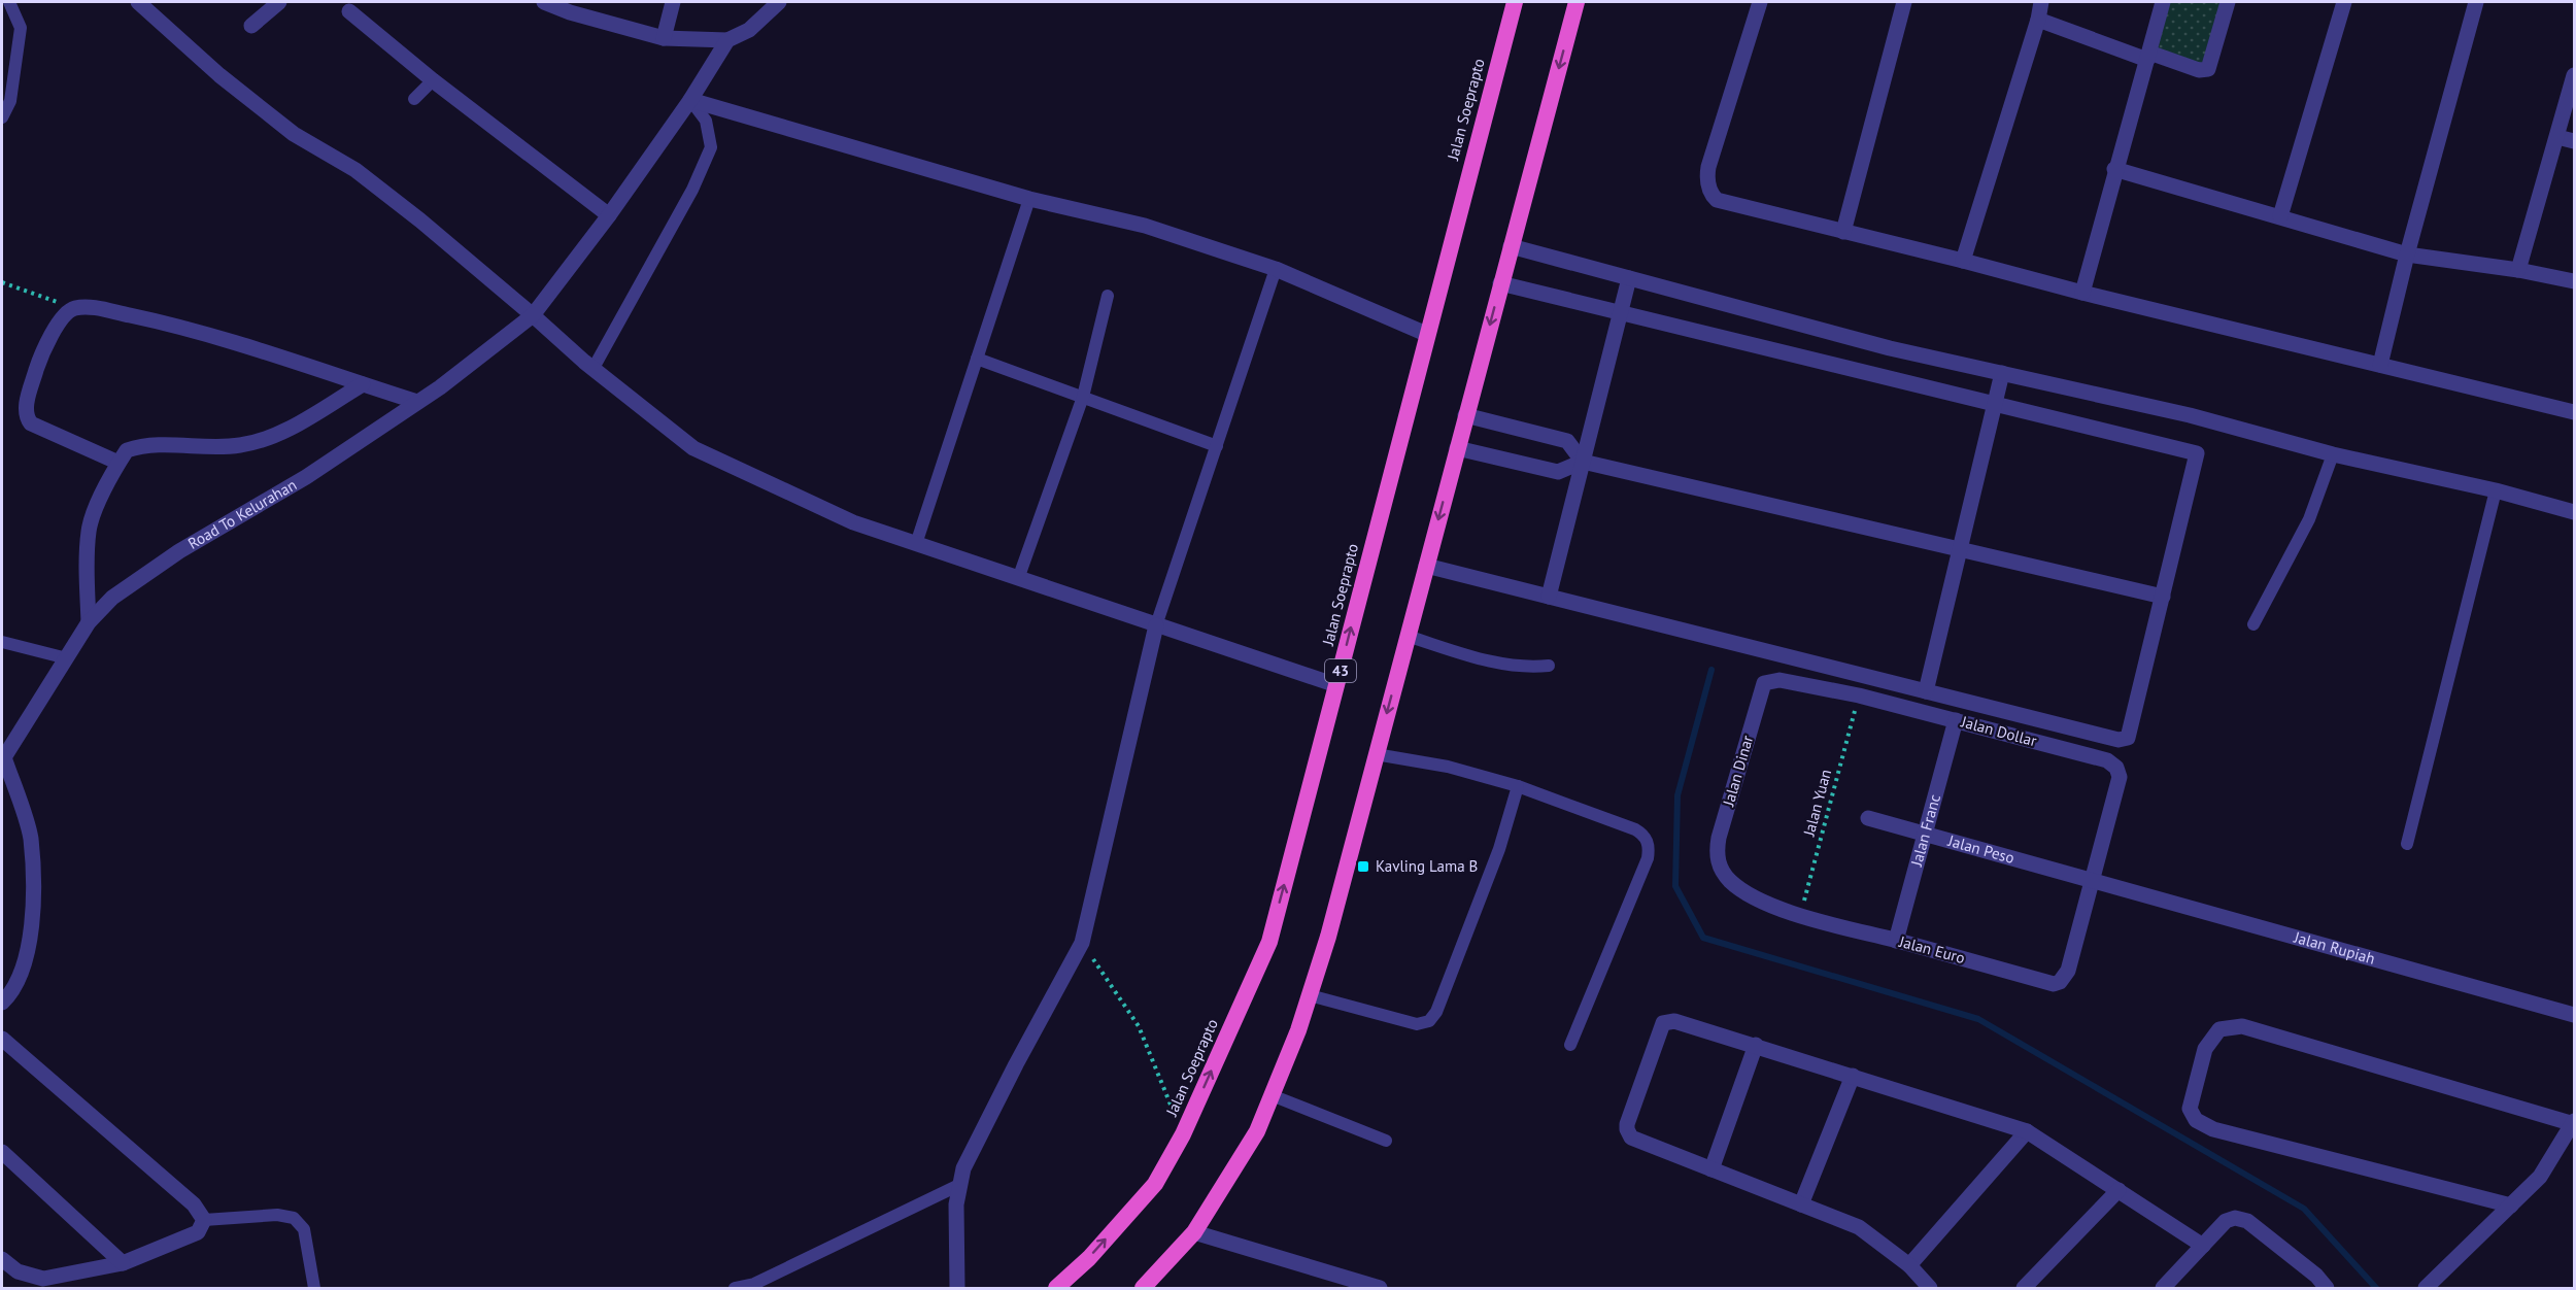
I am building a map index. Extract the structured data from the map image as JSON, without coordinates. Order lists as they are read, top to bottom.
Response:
{
  "streets": {
    "highway": ["Jalan Soeprapto", "43"],
    "street": [
      "Road To Kelurahan",
      "Jalan Dollar",
      "Jalan Dinar",
      "Jalan Franc",
      "Jalan Peso",
      "Jalan Rupiah",
      "Jalan Euro"
    ],
    "path": ["Jalan Yuan"]
  },
  "crossings": [
    ["Jalan Dollar", "Jalan Dinar"],
    ["Jalan Dollar", "Jalan Yuan"],
    ["Jalan Dollar", "Jalan Franc"],
    ["Jalan Dollar", "Jalan Peso"],
    ["Jalan Dollar", "Jalan Rupiah"],
    ["Jalan Dollar", "Jalan Euro"],
    ["Jalan Dinar", "Jalan Euro"],
    ["Jalan Yuan", "Jalan Euro"],
    ["Jalan Franc", "Jalan Peso"],
    ["Jalan Franc", "Jalan Euro"],
    ["Jalan Peso", "Jalan Rupiah"],
    ["Jalan Peso", "Jalan Euro"],
    ["Jalan Rupiah", "Jalan Euro"]
  ],
  "places": {
    "transit": ["Kavling Lama B"]
  }
}
